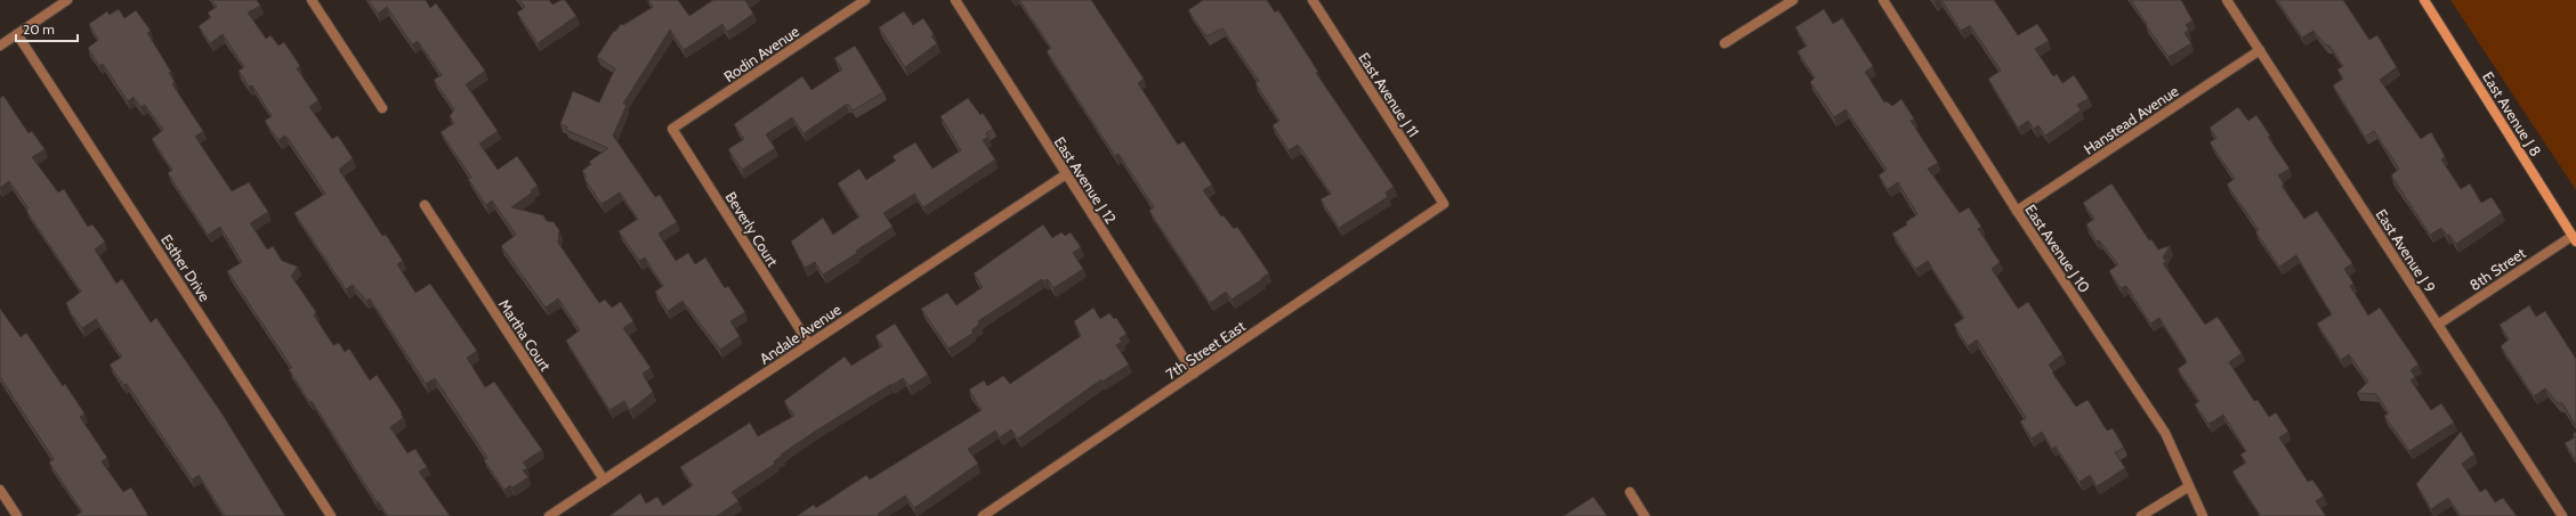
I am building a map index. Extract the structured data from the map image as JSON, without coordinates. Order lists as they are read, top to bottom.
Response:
{
  "streets": {
    "street": [
      "Rodin Avenue",
      "East Avenue J 11",
      "East Avenue J 8",
      "Hanstead Avenue",
      "East Avenue J 12",
      "Beverly Court",
      "East Avenue J 10",
      "East Avenue J 9",
      "Esther Drive",
      "8th Street",
      "Andale Avenue",
      "Martha Court",
      "7th Street East"
    ]
  },
  "crossings": [
    ["Rodin Avenue", "Beverly Court"],
    ["East Avenue J 11", "7th Street East"],
    ["East Avenue J 8", "8th Street"],
    ["Hanstead Avenue", "East Avenue J 10"],
    ["Hanstead Avenue", "East Avenue J 9"],
    ["East Avenue J 12", "Andale Avenue"],
    ["East Avenue J 12", "7th Street East"],
    ["Beverly Court", "Andale Avenue"],
    ["East Avenue J 9", "8th Street"],
    ["Andale Avenue", "Martha Court"]
  ],
  "scale_bar": "20 m"
}
